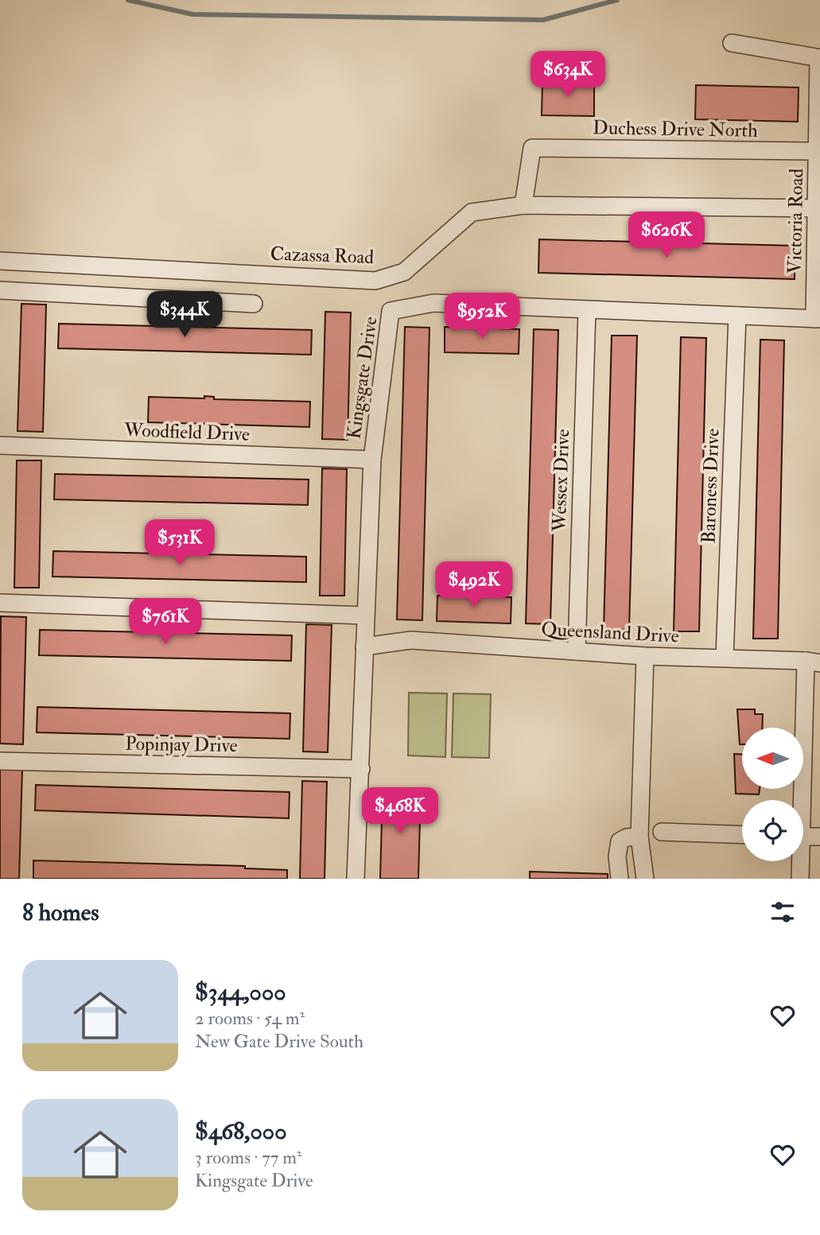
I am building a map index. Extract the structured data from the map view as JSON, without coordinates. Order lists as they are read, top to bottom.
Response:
{
  "streets": {
    "street": [
      "Duchess Drive North",
      "Victoria Road",
      "Cazassa Road",
      "Kingsgate Drive",
      "Woodfield Drive",
      "Wessex Drive",
      "Baroness Drive",
      "Queensland Drive",
      "Popinjay Drive"
    ]
  },
  "crossings": [
    ["Duchess Drive North", "Victoria Road"],
    ["Duchess Drive North", "Cazassa Road"],
    ["Victoria Road", "Cazassa Road"],
    ["Victoria Road", "Kingsgate Drive"],
    ["Kingsgate Drive", "Woodfield Drive"],
    ["Kingsgate Drive", "Wessex Drive"],
    ["Kingsgate Drive", "Baroness Drive"],
    ["Kingsgate Drive", "Queensland Drive"],
    ["Kingsgate Drive", "Popinjay Drive"],
    ["Wessex Drive", "Queensland Drive"],
    ["Baroness Drive", "Queensland Drive"]
  ],
  "north": "left",
  "page": {
    "price": [
      "$634K",
      "$626K",
      "$344K",
      "$952K",
      "$531K",
      "$492K",
      "$761K",
      "$468K"
    ],
    "heading": "8 homes",
    "list": [
      {
        "name": "$344,000",
        "note": "2 rooms · 54 m² · New Gate Drive South"
      },
      {
        "name": "$468,000",
        "note": "3 rooms · 77 m² · Kingsgate Drive"
      }
    ]
  }
}
